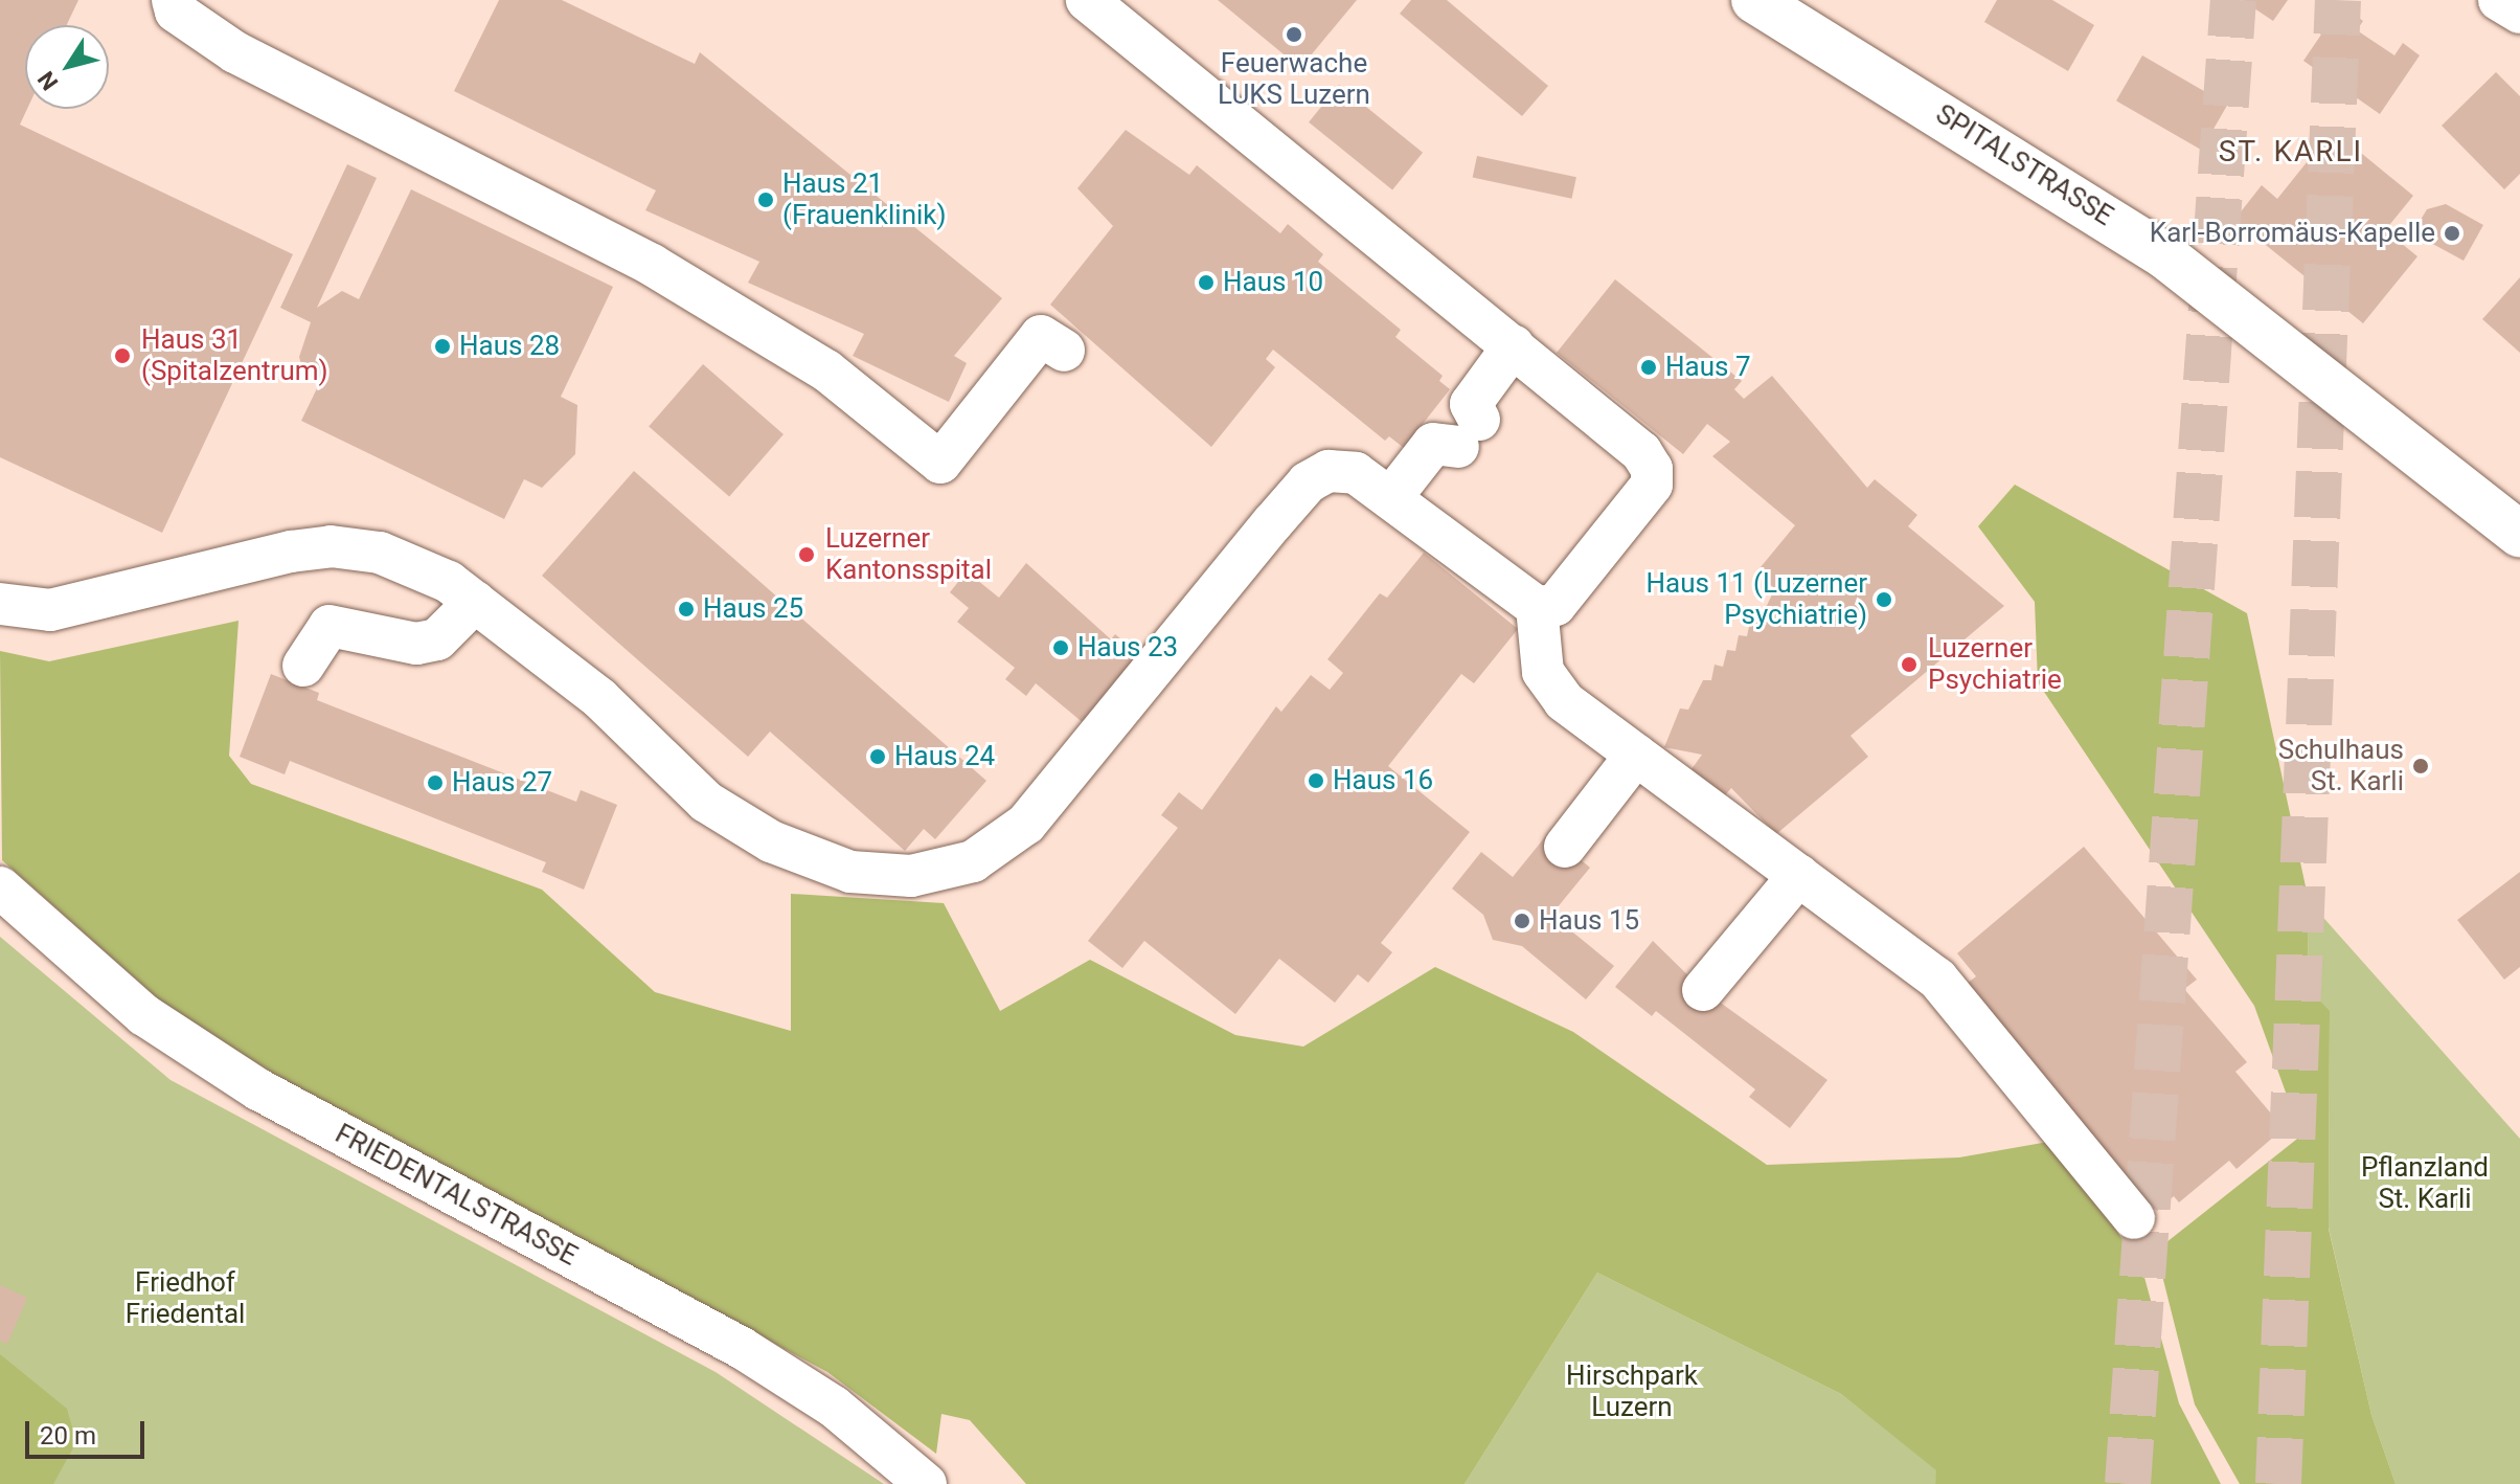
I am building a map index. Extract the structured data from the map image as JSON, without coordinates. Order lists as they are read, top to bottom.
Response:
{
  "streets": {
    "main road": ["SPITALSTRASSE"],
    "street": ["FRIEDENTALSTRASSE"]
  },
  "districts": ["ST. KARLI"],
  "parks": ["Pflanzland St. Karli", "Friedhof Friedental", "Hirschpark Luzern"],
  "places": [
    "Feuerwache LUKS Luzern",
    "Haus 21 (Frauenklinik)",
    "Karl-Borromäus-Kapelle",
    "Haus 10",
    "Haus 28",
    "Haus 31 (Spitalzentrum)",
    "Haus 7",
    "Luzerner Kantonsspital",
    "Haus 11 (Luzerner Psychiatrie)",
    "Haus 25",
    "Haus 23",
    "Luzerner Psychiatrie",
    "Haus 24",
    "Schulhaus St. Karli",
    "Haus 16",
    "Haus 27",
    "Haus 15"
  ],
  "scale_bar": "20 m",
  "north": "bottom left"
}
